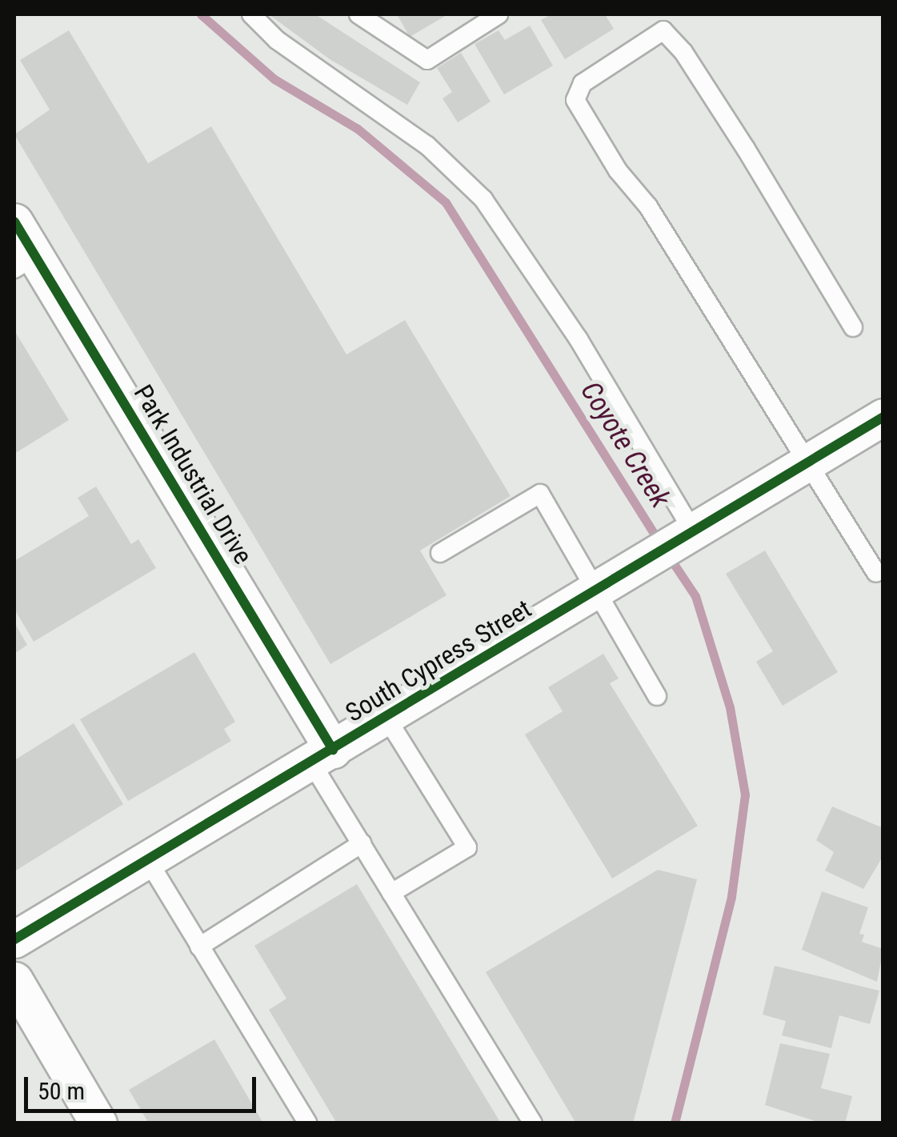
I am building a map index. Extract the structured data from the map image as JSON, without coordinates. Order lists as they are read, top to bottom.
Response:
{
  "streets": {
    "street": ["Park Industrial Drive", "South Cypress Street"]
  },
  "crossings": [
    ["Park Industrial Drive", "South Cypress Street"]
  ],
  "water": ["Coyote Creek"],
  "scale_bar": "50 m"
}
